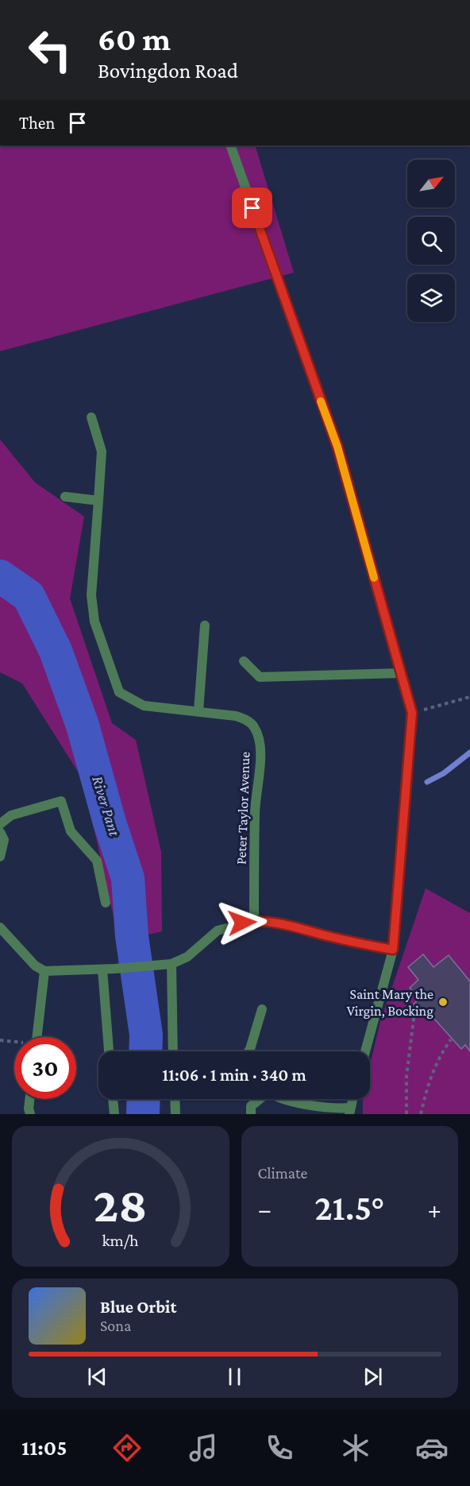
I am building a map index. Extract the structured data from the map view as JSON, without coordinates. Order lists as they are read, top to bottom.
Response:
{
  "streets": {
    "street": ["Peter Taylor Avenue"]
  },
  "water": ["River Pant"],
  "places": ["Saint Mary the Virgin, Bocking"],
  "north": "top right",
  "page": {
    "turn": ["60 m", "Bovingdon Road"],
    "then": "Then",
    "limit": "30",
    "trip": "11:06 · 1 min · 340 m",
    "tile": "Climate",
    "heat": ["−", "21.5°", "+"],
    "song": ["Blue Orbit", "Sona"],
    "tabs": "11:05",
    "gauge": ["28", "km/h"]
  }
}
